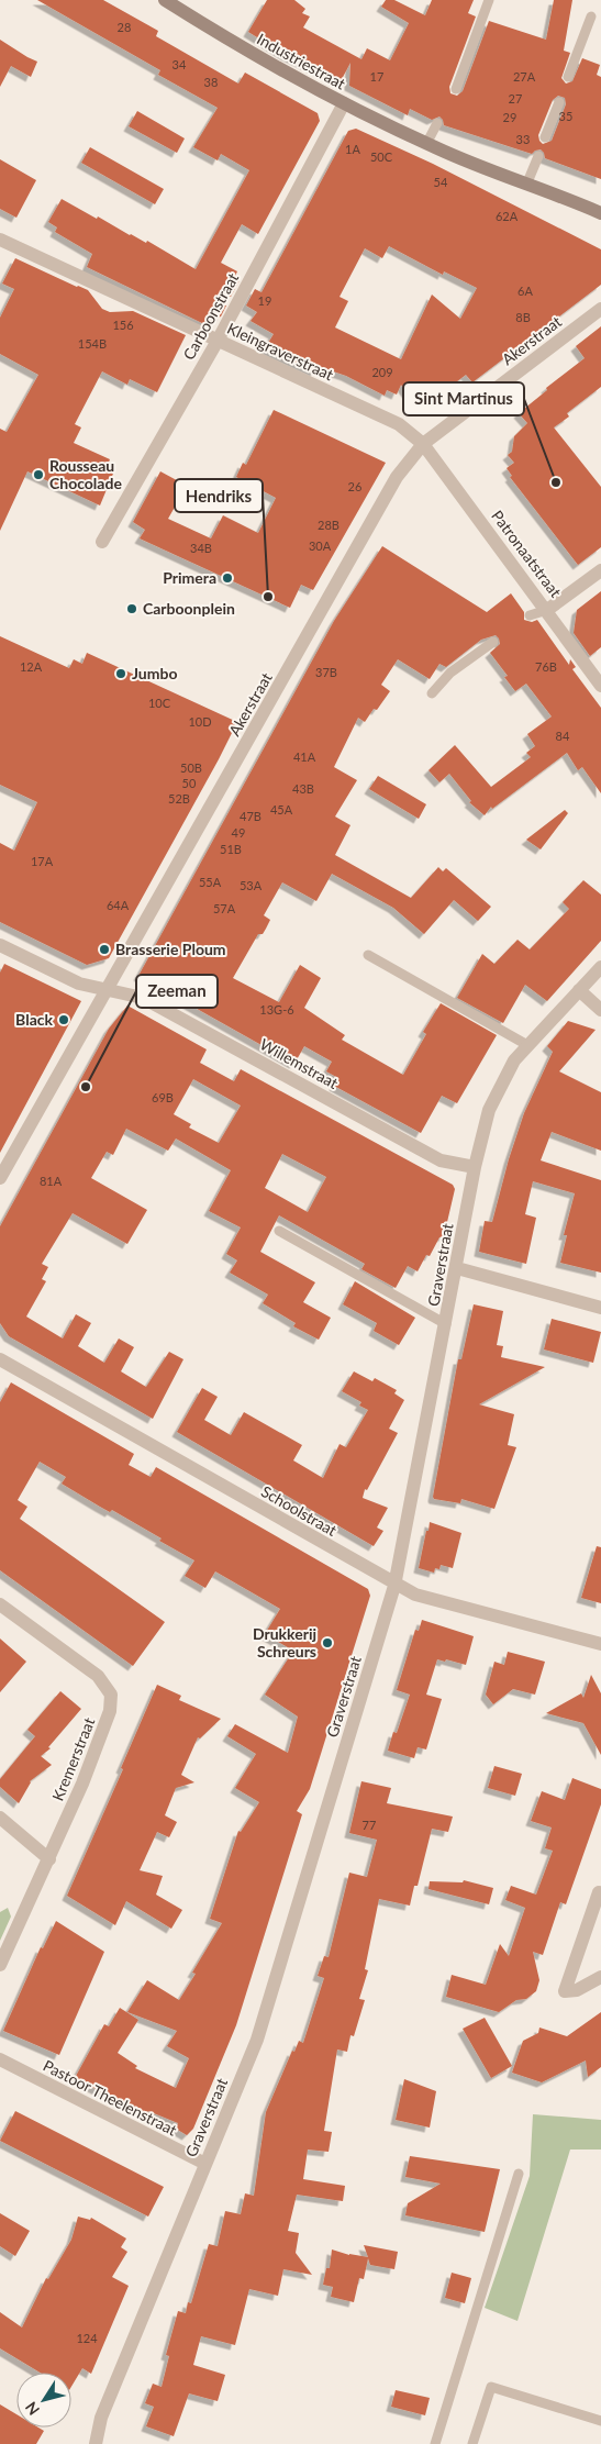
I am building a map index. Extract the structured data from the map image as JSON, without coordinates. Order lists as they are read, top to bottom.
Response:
{
  "streets": {
    "street": [
      "Industriestraat",
      "Carboonstraat",
      "Akerstraat",
      "Kleingraverstraat",
      "Patronaatstraat",
      "Willemstraat",
      "Graverstraat",
      "Schoolstraat",
      "Kremerstraat",
      "Pastoor Theelenstraat"
    ]
  },
  "crossings": [
    ["Industriestraat", "Carboonstraat"],
    ["Carboonstraat", "Kleingraverstraat"],
    ["Akerstraat", "Kleingraverstraat"],
    ["Akerstraat", "Patronaatstraat"],
    ["Akerstraat", "Willemstraat"],
    ["Kleingraverstraat", "Patronaatstraat"],
    ["Willemstraat", "Graverstraat"],
    ["Graverstraat", "Schoolstraat"],
    ["Graverstraat", "Pastoor Theelenstraat"]
  ],
  "places": [
    "Rousseau Chocolade",
    "Sint Martinus",
    "Primera",
    "Hendriks",
    "Carboonplein",
    "Jumbo",
    "Brasserie Ploum",
    "Black",
    "Zeeman",
    "Drukkerij Schreurs"
  ],
  "house_numbers": [
    "28",
    "34",
    "17",
    "27A",
    "38",
    "27",
    "35",
    "29",
    "33",
    "1A",
    "50C",
    "54",
    "62A",
    "6A",
    "19",
    "8B",
    "156",
    "154B",
    "209",
    "26",
    "28B",
    "30A",
    "34B",
    "12A",
    "76B",
    "37B",
    "10C",
    "10D",
    "84",
    "41A",
    "50B",
    "50",
    "43B",
    "52B",
    "45A",
    "47B",
    "49",
    "51B",
    "17A",
    "55A",
    "53A",
    "64A",
    "57A",
    "13G-6",
    "69B",
    "81A",
    "77",
    "124"
  ],
  "north": "bottom left"
}
